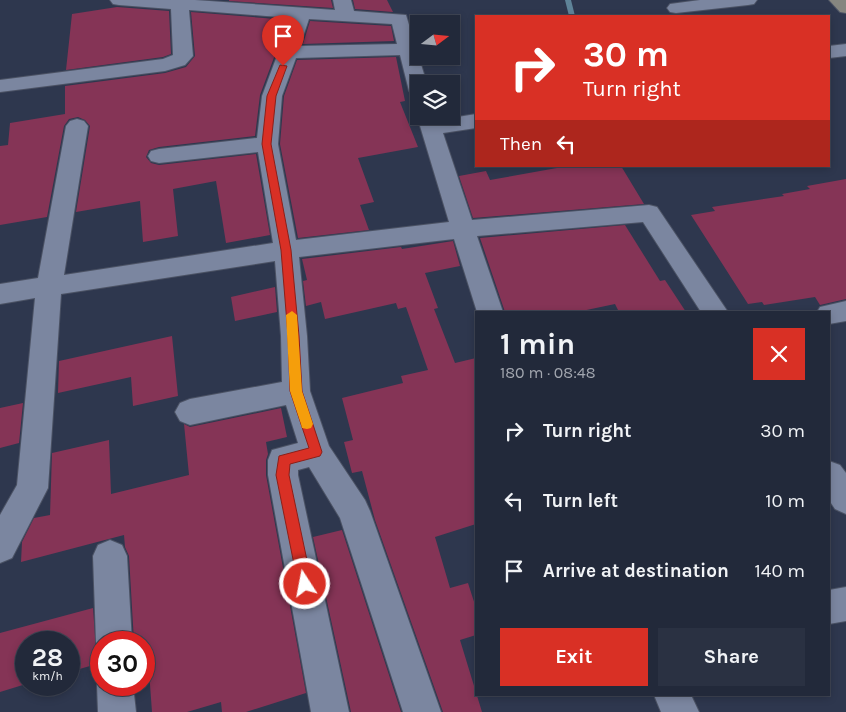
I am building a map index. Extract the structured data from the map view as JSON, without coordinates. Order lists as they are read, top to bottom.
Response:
{
  "north": "right",
  "page": {
    "turn": ["30 m", "Turn right"],
    "then": "Then",
    "heading": ["1 min", "180 m · 08:48"],
    "list": [
      {
        "name": "Turn right",
        "value": "30 m"
      },
      {
        "name": "Turn left",
        "value": "10 m"
      },
      {
        "name": "Arrive at destination",
        "value": "140 m"
      }
    ],
    "buttons": ["Exit", "Share"],
    "speed": "28 km/h",
    "limit": "30"
  }
}
